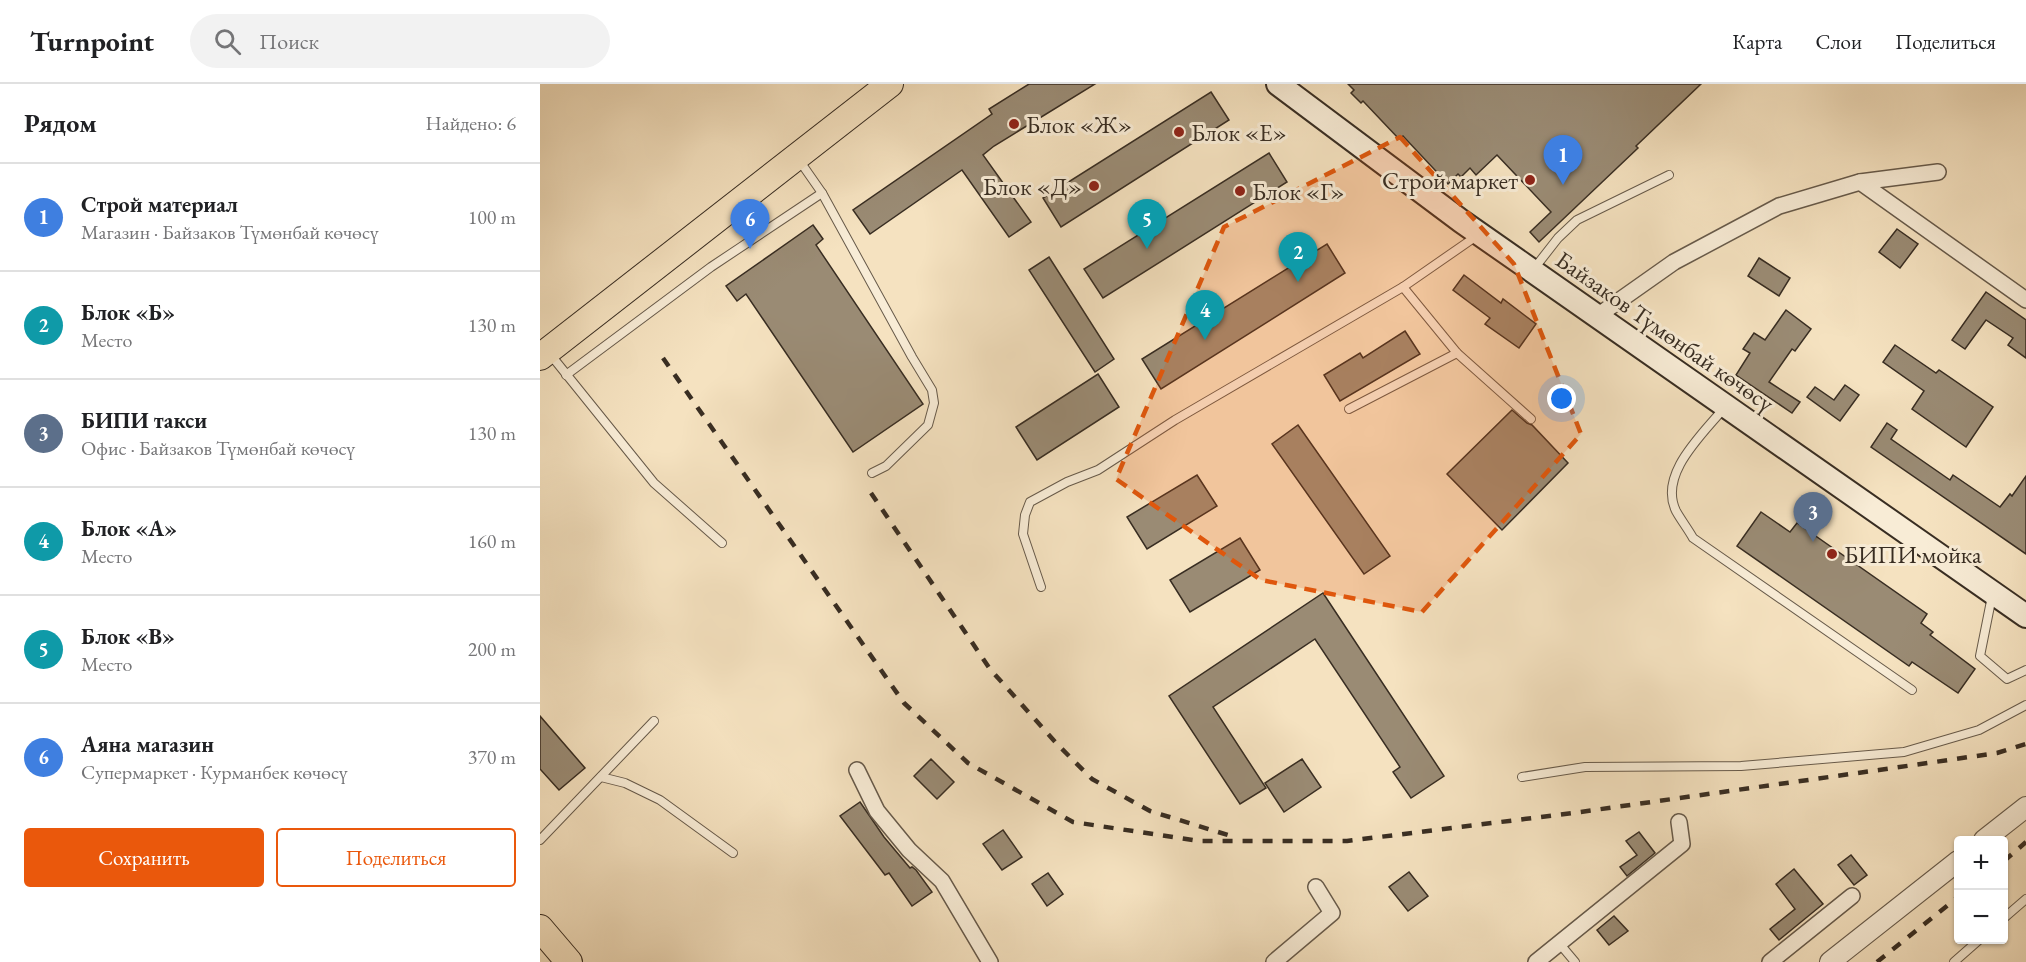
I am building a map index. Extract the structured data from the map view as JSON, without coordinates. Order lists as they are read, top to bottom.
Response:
{
  "streets": {
    "main road": ["Байзаков Түмөнбай көчөсү"]
  },
  "places": [
    "Блок «Ж»",
    "Блок «Е»",
    "Строй маркет",
    "Блок «Д»",
    "Блок «Г»",
    "БИПИ мойка"
  ],
  "page": {
    "header": "Turnpoint",
    "search": "Поиск",
    "nav": ["Карта", "Слои", "Поделиться"],
    "heading": ["Рядом", "Найдено: 6"],
    "pins": [
      "1",
      "5",
      "6",
      "2",
      "4",
      "3"
    ],
    "list": [
      {
        "mark": "1",
        "name": "Строй материал",
        "note": "Магазин · Байзаков Түмөнбай көчөсү",
        "value": "100 m"
      },
      {
        "mark": "2",
        "name": "Блок «Б»",
        "note": "Место",
        "value": "130 m"
      },
      {
        "mark": "3",
        "name": "БИПИ такси",
        "note": "Офис · Байзаков Түмөнбай көчөсү",
        "value": "130 m"
      },
      {
        "mark": "4",
        "name": "Блок «А»",
        "note": "Место",
        "value": "160 m"
      },
      {
        "mark": "5",
        "name": "Блок «В»",
        "note": "Место",
        "value": "200 m"
      },
      {
        "mark": "6",
        "name": "Аяна магазин",
        "note": "Супермаркет · Курманбек көчөсү",
        "value": "370 m"
      }
    ],
    "buttons": ["Сохранить", "Поделиться"],
    "map_buttons": ["+", "−"]
  }
}
